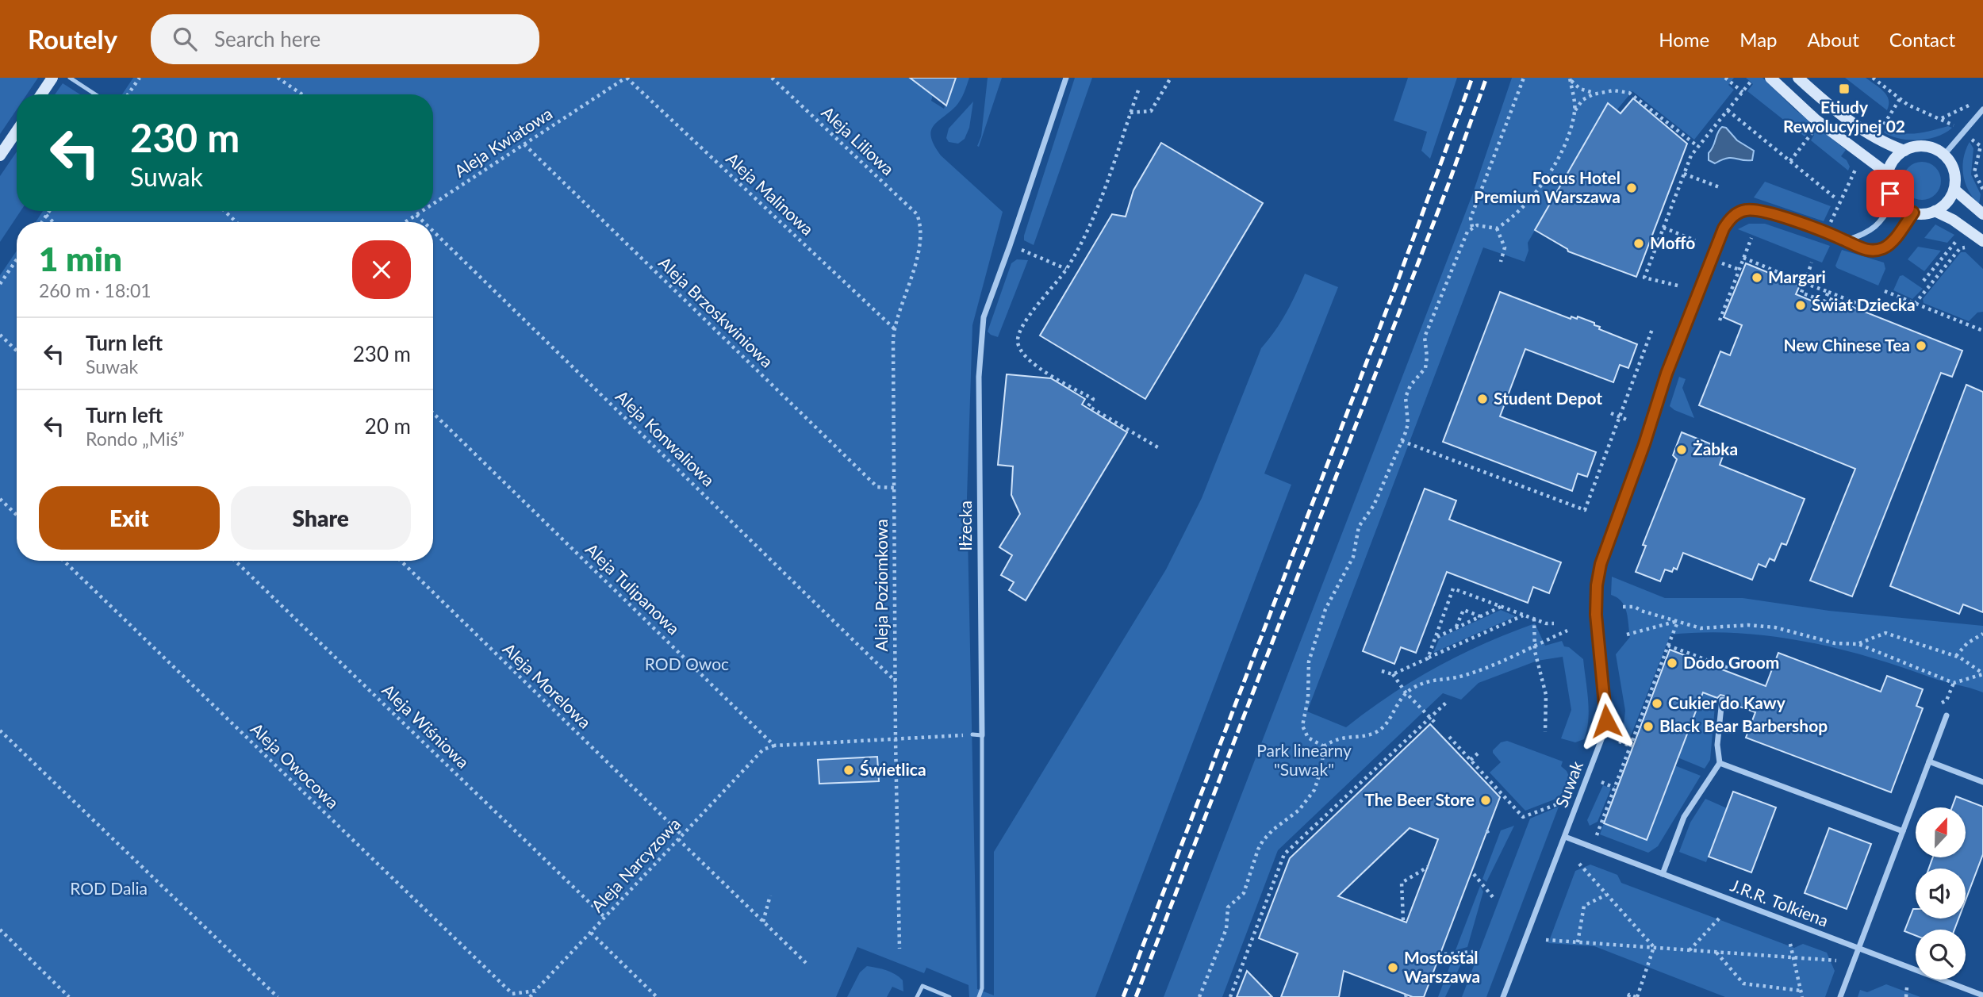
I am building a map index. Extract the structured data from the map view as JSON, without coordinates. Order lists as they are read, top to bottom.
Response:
{
  "streets": {
    "street": ["Iłżecka", "Suwak", "J.R.R. Tolkiena"],
    "path": [
      "Aleja Liliowa",
      "Aleja Kwiatowa",
      "Aleja Malinowa",
      "Aleja Brzoskwiniowa",
      "Aleja Konwaliowa",
      "Aleja Poziomkowa",
      "Aleja Tulipanowa",
      "Aleja Morelowa",
      "Aleja Wiśniowa",
      "Aleja Owocowa",
      "Aleja Narcyzowa"
    ]
  },
  "crossings": [
    ["Aleja Liliowa", "Aleja Poziomkowa"],
    ["Aleja Kwiatowa", "Aleja Malinowa"],
    ["Aleja Kwiatowa", "Aleja Brzoskwiniowa"],
    ["Aleja Kwiatowa", "Aleja Konwaliowa"],
    ["Aleja Malinowa", "Aleja Poziomkowa"],
    ["Aleja Brzoskwiniowa", "Aleja Poziomkowa"],
    ["Aleja Konwaliowa", "Aleja Poziomkowa"],
    ["Aleja Tulipanowa", "Aleja Narcyzowa"],
    ["Aleja Morelowa", "Aleja Narcyzowa"],
    ["Aleja Wiśniowa", "Aleja Narcyzowa"],
    ["Suwak", "J.R.R. Tolkiena"]
  ],
  "parks": ["ROD Owoc", "Park linearny \"Suwak\"", "ROD Dalia"],
  "places": {
    "transit": ["Etiudy Rewolucyjnej 02"],
    "other": [
      "Focus Hotel Premium Warszawa",
      "Moffo",
      "Margari",
      "Świat Dziecka",
      "New Chinese Tea",
      "Student Depot",
      "Żabka",
      "Dodo Groom",
      "Cukier do Kawy",
      "Black Bear Barbershop",
      "Świetlica",
      "The Beer Store",
      "Mostostal Warszawa"
    ]
  },
  "north": "top",
  "page": {
    "header": "Routely",
    "search": "Search here",
    "nav": [
      "Home",
      "Map",
      "About",
      "Contact"
    ],
    "turn": ["230 m", "Suwak"],
    "heading": ["1 min", "260 m · 18:01"],
    "list": [
      {
        "name": "Turn left",
        "note": "Suwak",
        "value": "230 m"
      },
      {
        "name": "Turn left",
        "note": "Rondo „Miś”",
        "value": "20 m"
      }
    ],
    "buttons": ["Exit", "Share"]
  }
}
